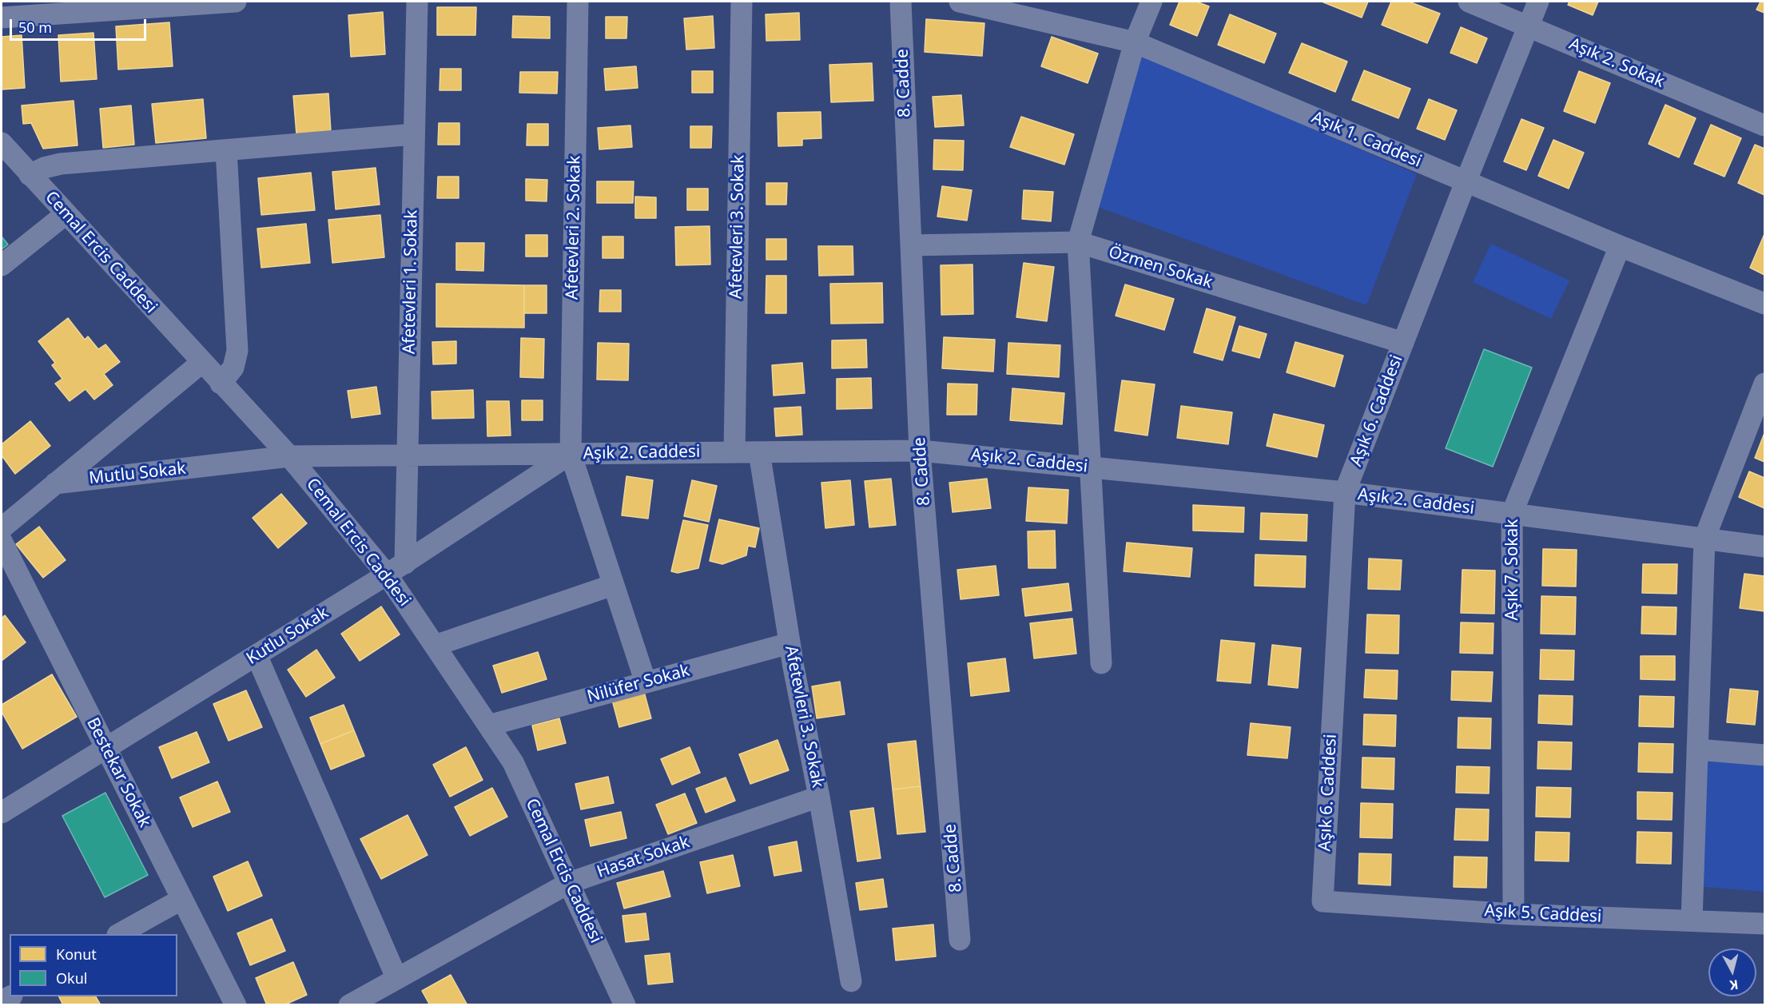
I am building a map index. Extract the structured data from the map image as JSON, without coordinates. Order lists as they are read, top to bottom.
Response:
{
  "streets": {
    "street": [
      "Aşık 2. Sokak",
      "8. Cadde",
      "Aşık 1. Caddesi",
      "Afetevleri 3. Sokak",
      "Afetevleri 2. Sokak",
      "Cemal Ercis Caddesi",
      "Özmen Sokak",
      "Afetevleri 1. Sokak",
      "Aşık 6. Caddesi",
      "Aşık 2. Caddesi",
      "Mutlu Sokak",
      "Aşık 7. Sokak",
      "Kutlu Sokak",
      "Nilüfer Sokak",
      "Bestekar Sokak",
      "Hasat Sokak",
      "Aşık 5. Caddesi"
    ]
  },
  "crossings": [
    ["Aşık 2. Sokak", "Aşık 6. Caddesi"],
    ["8. Cadde", "Özmen Sokak"],
    ["8. Cadde", "Aşık 2. Caddesi"],
    ["Aşık 1. Caddesi", "Aşık 6. Caddesi"],
    ["Aşık 1. Caddesi", "Aşık 7. Sokak"],
    ["Afetevleri 3. Sokak", "Aşık 2. Caddesi"],
    ["Afetevleri 3. Sokak", "Nilüfer Sokak"],
    ["Afetevleri 3. Sokak", "Hasat Sokak"],
    ["Afetevleri 2. Sokak", "Aşık 2. Caddesi"],
    ["Afetevleri 2. Sokak", "Kutlu Sokak"],
    ["Afetevleri 2. Sokak", "Nilüfer Sokak"],
    ["Cemal Ercis Caddesi", "Afetevleri 1. Sokak"],
    ["Cemal Ercis Caddesi", "Aşık 2. Caddesi"],
    ["Cemal Ercis Caddesi", "Mutlu Sokak"],
    ["Cemal Ercis Caddesi", "Kutlu Sokak"],
    ["Cemal Ercis Caddesi", "Nilüfer Sokak"],
    ["Cemal Ercis Caddesi", "Hasat Sokak"],
    ["Özmen Sokak", "Aşık 6. Caddesi"],
    ["Afetevleri 1. Sokak", "Aşık 2. Caddesi"],
    ["Afetevleri 1. Sokak", "Kutlu Sokak"],
    ["Aşık 6. Caddesi", "Aşık 2. Caddesi"],
    ["Aşık 6. Caddesi", "Aşık 5. Caddesi"],
    ["Aşık 2. Caddesi", "Mutlu Sokak"],
    ["Aşık 2. Caddesi", "Aşık 7. Sokak"],
    ["Aşık 2. Caddesi", "Kutlu Sokak"],
    ["Aşık 7. Sokak", "Aşık 5. Caddesi"],
    ["Kutlu Sokak", "Bestekar Sokak"]
  ],
  "legend": ["Konut", "Okul"],
  "scale_bar": "50 m",
  "north": "bottom"
}
